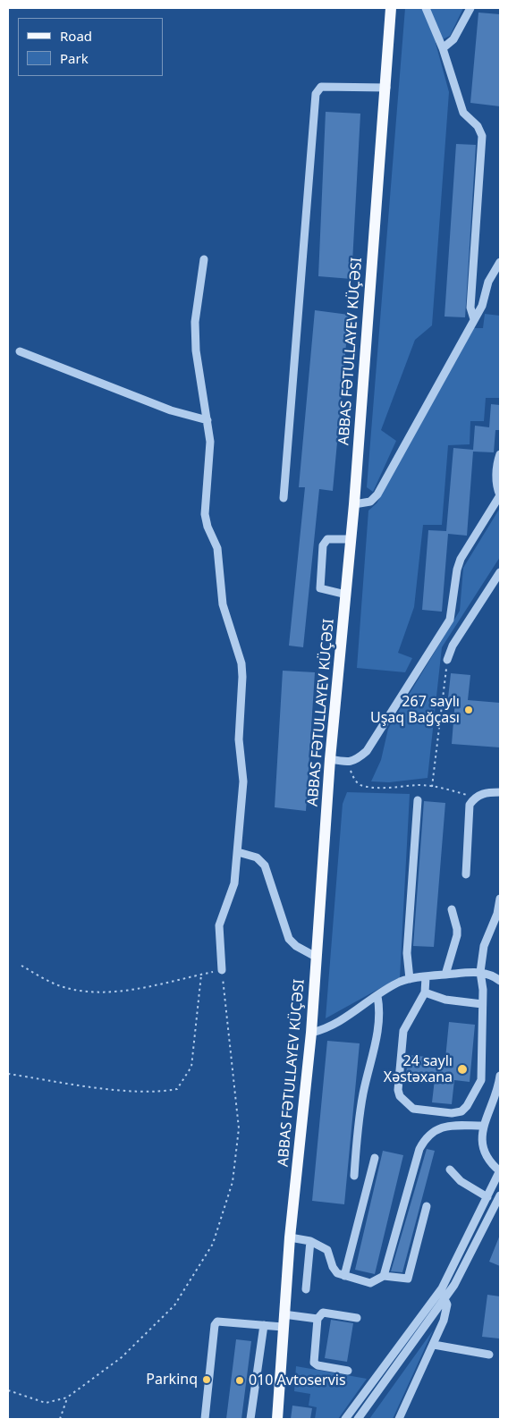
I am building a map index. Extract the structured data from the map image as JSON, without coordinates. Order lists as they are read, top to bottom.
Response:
{
  "streets": {
    "main road": ["ABBAS FƏTULLAYEV KÜÇƏSI"]
  },
  "places": [
    "267 saylı Uşaq Bağçası",
    "24 saylı Xəstəxana",
    "Parkinq",
    "010 Avtoservis"
  ],
  "legend": ["Road", "Park"]
}
